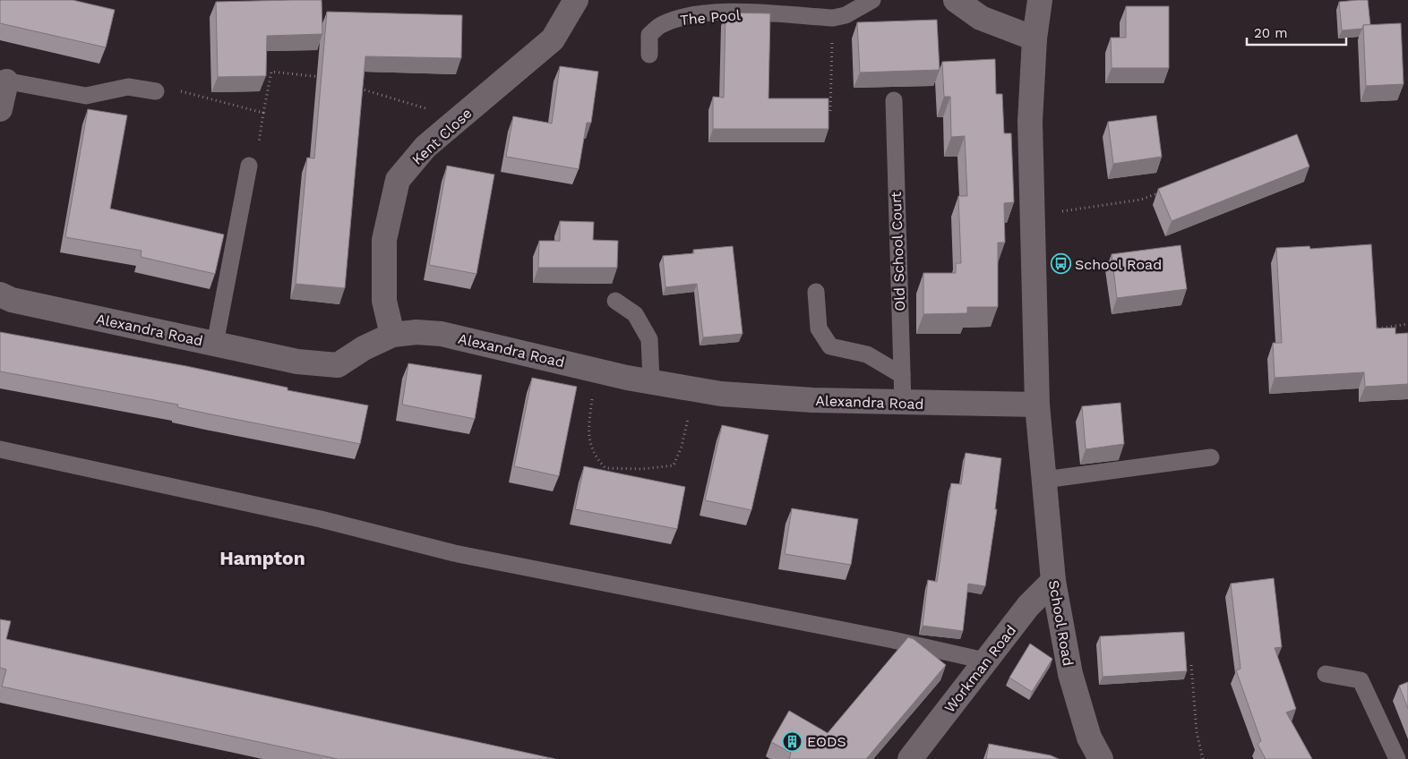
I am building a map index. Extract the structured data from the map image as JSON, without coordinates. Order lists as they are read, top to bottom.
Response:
{
  "streets": {
    "street": [
      "Kent Close",
      "Alexandra Road",
      "School Road",
      "Workman Road"
    ],
    "lane": ["The Pool", "Old School Court"]
  },
  "crossings": [
    ["Kent Close", "Alexandra Road"],
    ["Old School Court", "Alexandra Road"],
    ["Alexandra Road", "School Road"],
    ["School Road", "Workman Road"]
  ],
  "districts": ["Hampton"],
  "places": {
    "bus stop": ["School Road"],
    "building": ["EODS"]
  },
  "scale_bar": "20 m"
}
